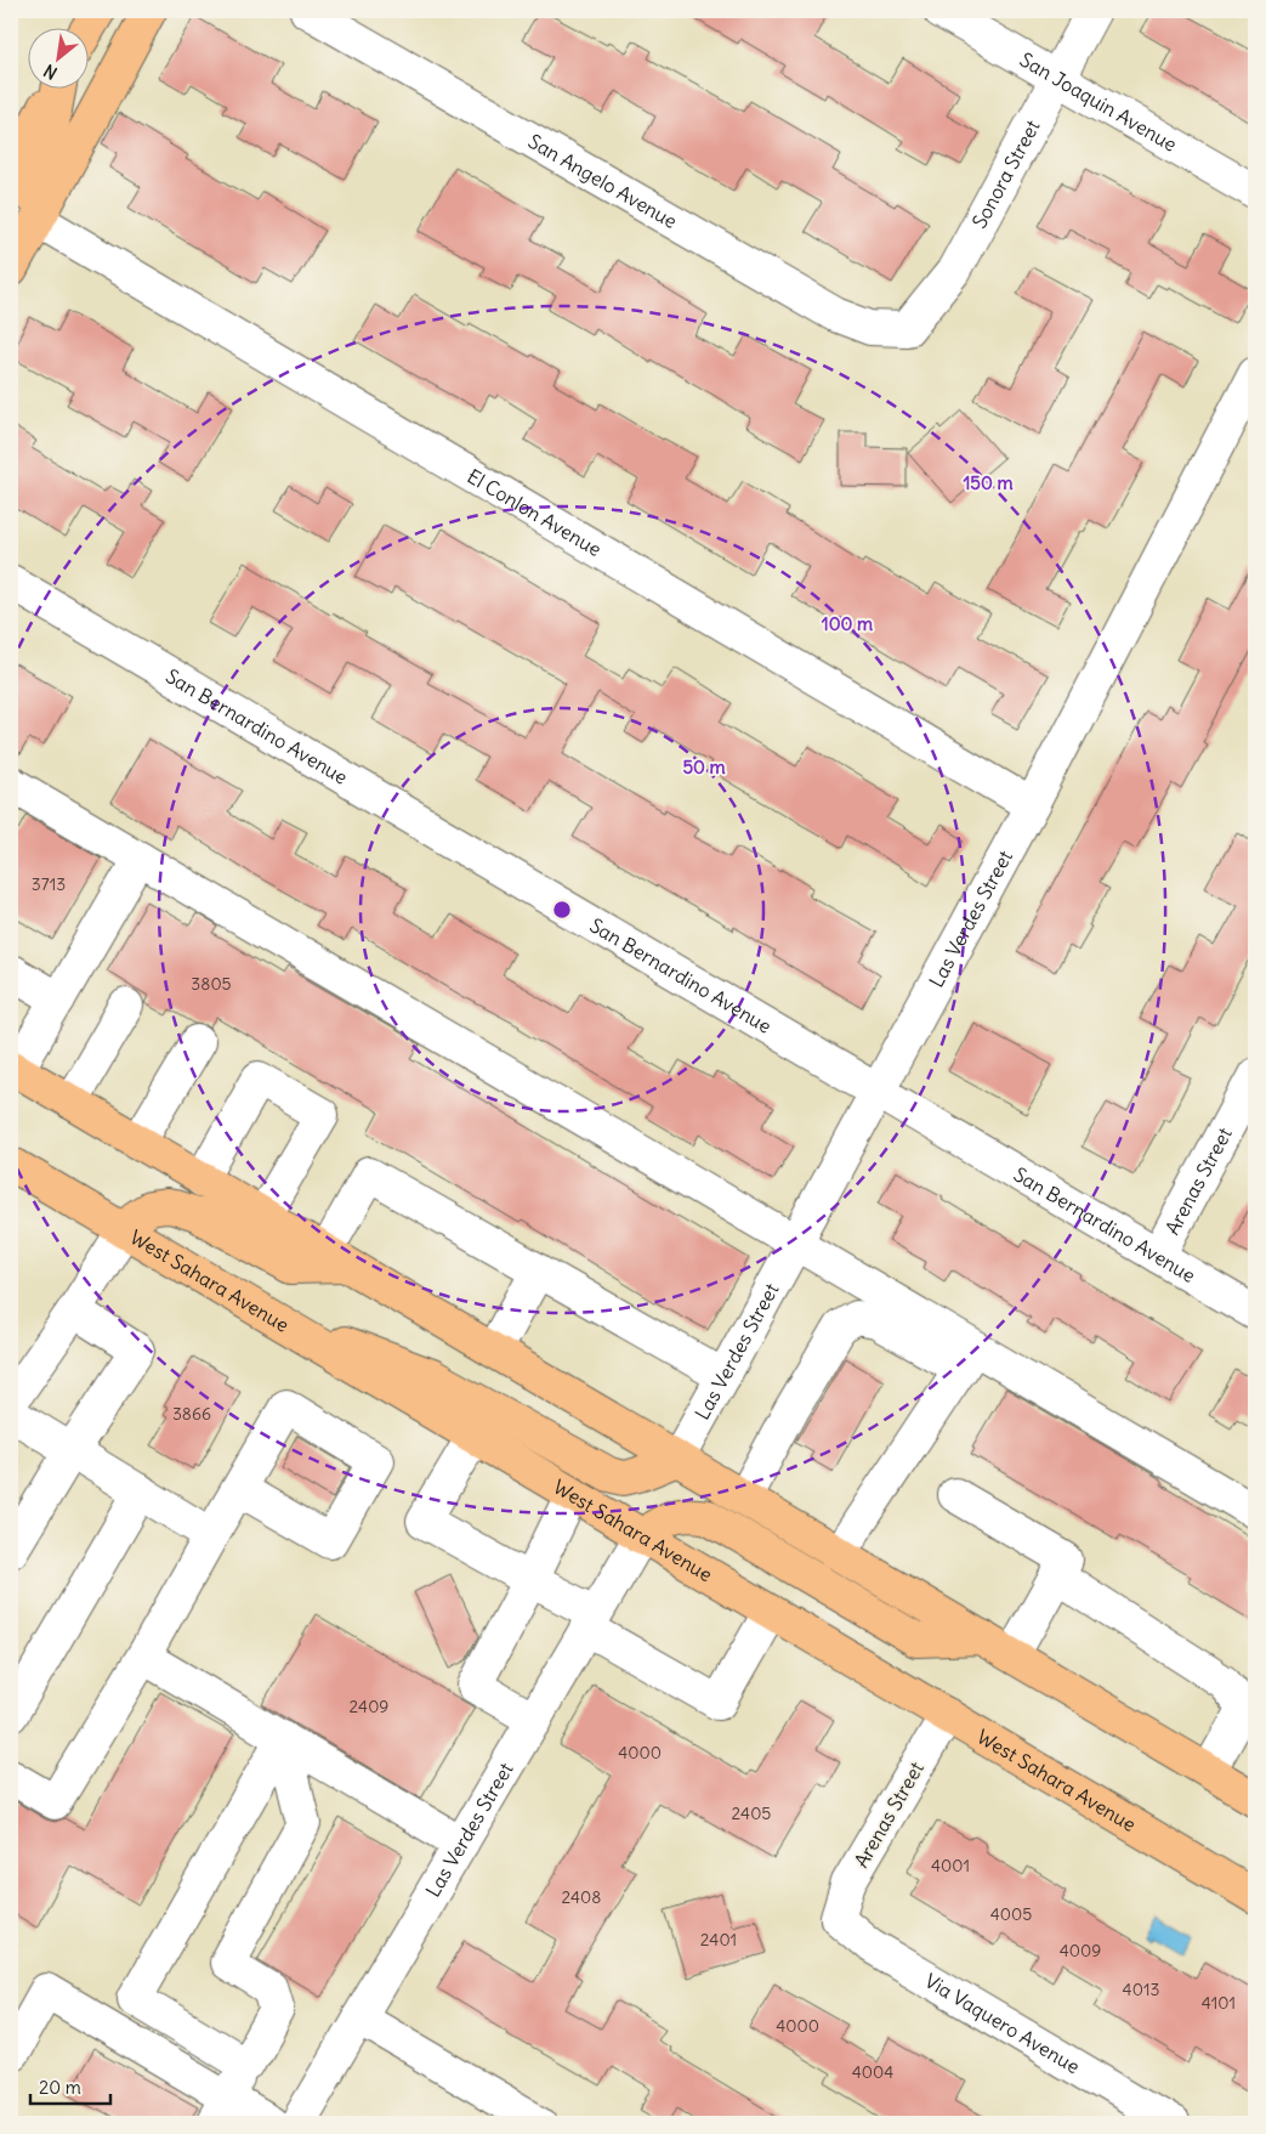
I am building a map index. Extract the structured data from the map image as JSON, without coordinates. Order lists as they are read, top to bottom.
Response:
{
  "streets": {
    "main road": ["West Sahara Avenue"],
    "street": [
      "San Joaquin Avenue",
      "Sonora Street",
      "San Angelo Avenue",
      "El Conlon Avenue",
      "San Bernardino Avenue",
      "Las Verdes Street",
      "Arenas Street",
      "Via Vaquero Avenue"
    ]
  },
  "crossings": [
    ["San Joaquin Avenue", "Sonora Street"],
    ["Sonora Street", "San Angelo Avenue"],
    ["El Conlon Avenue", "Las Verdes Street"],
    ["San Bernardino Avenue", "Las Verdes Street"],
    ["San Bernardino Avenue", "Arenas Street"],
    ["Las Verdes Street", "West Sahara Avenue"],
    ["Arenas Street", "West Sahara Avenue"],
    ["Arenas Street", "Via Vaquero Avenue"]
  ],
  "house_numbers": [
    "3713",
    "3805",
    "3866",
    "2409",
    "4000",
    "2405",
    "4001",
    "2408",
    "4005",
    "2401",
    "4009",
    "4013",
    "4101",
    "4000",
    "4004"
  ],
  "scale_bar": "20 m",
  "north": "bottom left",
  "rings": ["150 m", "100 m", "50 m"]
}
